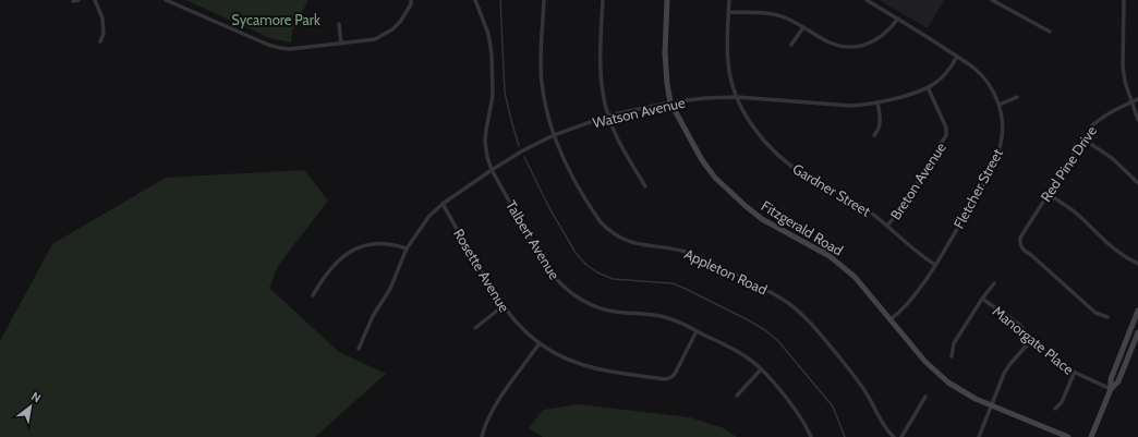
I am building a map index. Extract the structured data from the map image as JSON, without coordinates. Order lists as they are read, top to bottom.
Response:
{
  "streets": {
    "main road": ["Fitzgerald Road"],
    "street": [
      "Watson Avenue",
      "Red Pine Drive",
      "Breton Avenue",
      "Fletcher Street",
      "Gardner Street",
      "Talbert Avenue",
      "Rosette Avenue",
      "Appleton Road",
      "Manorgate Place"
    ]
  },
  "crossings": [
    ["Watson Avenue", "Breton Avenue"],
    ["Watson Avenue", "Fletcher Street"],
    ["Watson Avenue", "Gardner Street"],
    ["Watson Avenue", "Fitzgerald Road"],
    ["Watson Avenue", "Talbert Avenue"],
    ["Watson Avenue", "Rosette Avenue"],
    ["Watson Avenue", "Appleton Road"],
    ["Breton Avenue", "Gardner Street"],
    ["Fletcher Street", "Gardner Street"],
    ["Fletcher Street", "Fitzgerald Road"],
    ["Talbert Avenue", "Rosette Avenue"]
  ],
  "parks": ["Sycamore Park"],
  "north": "top right"
}
